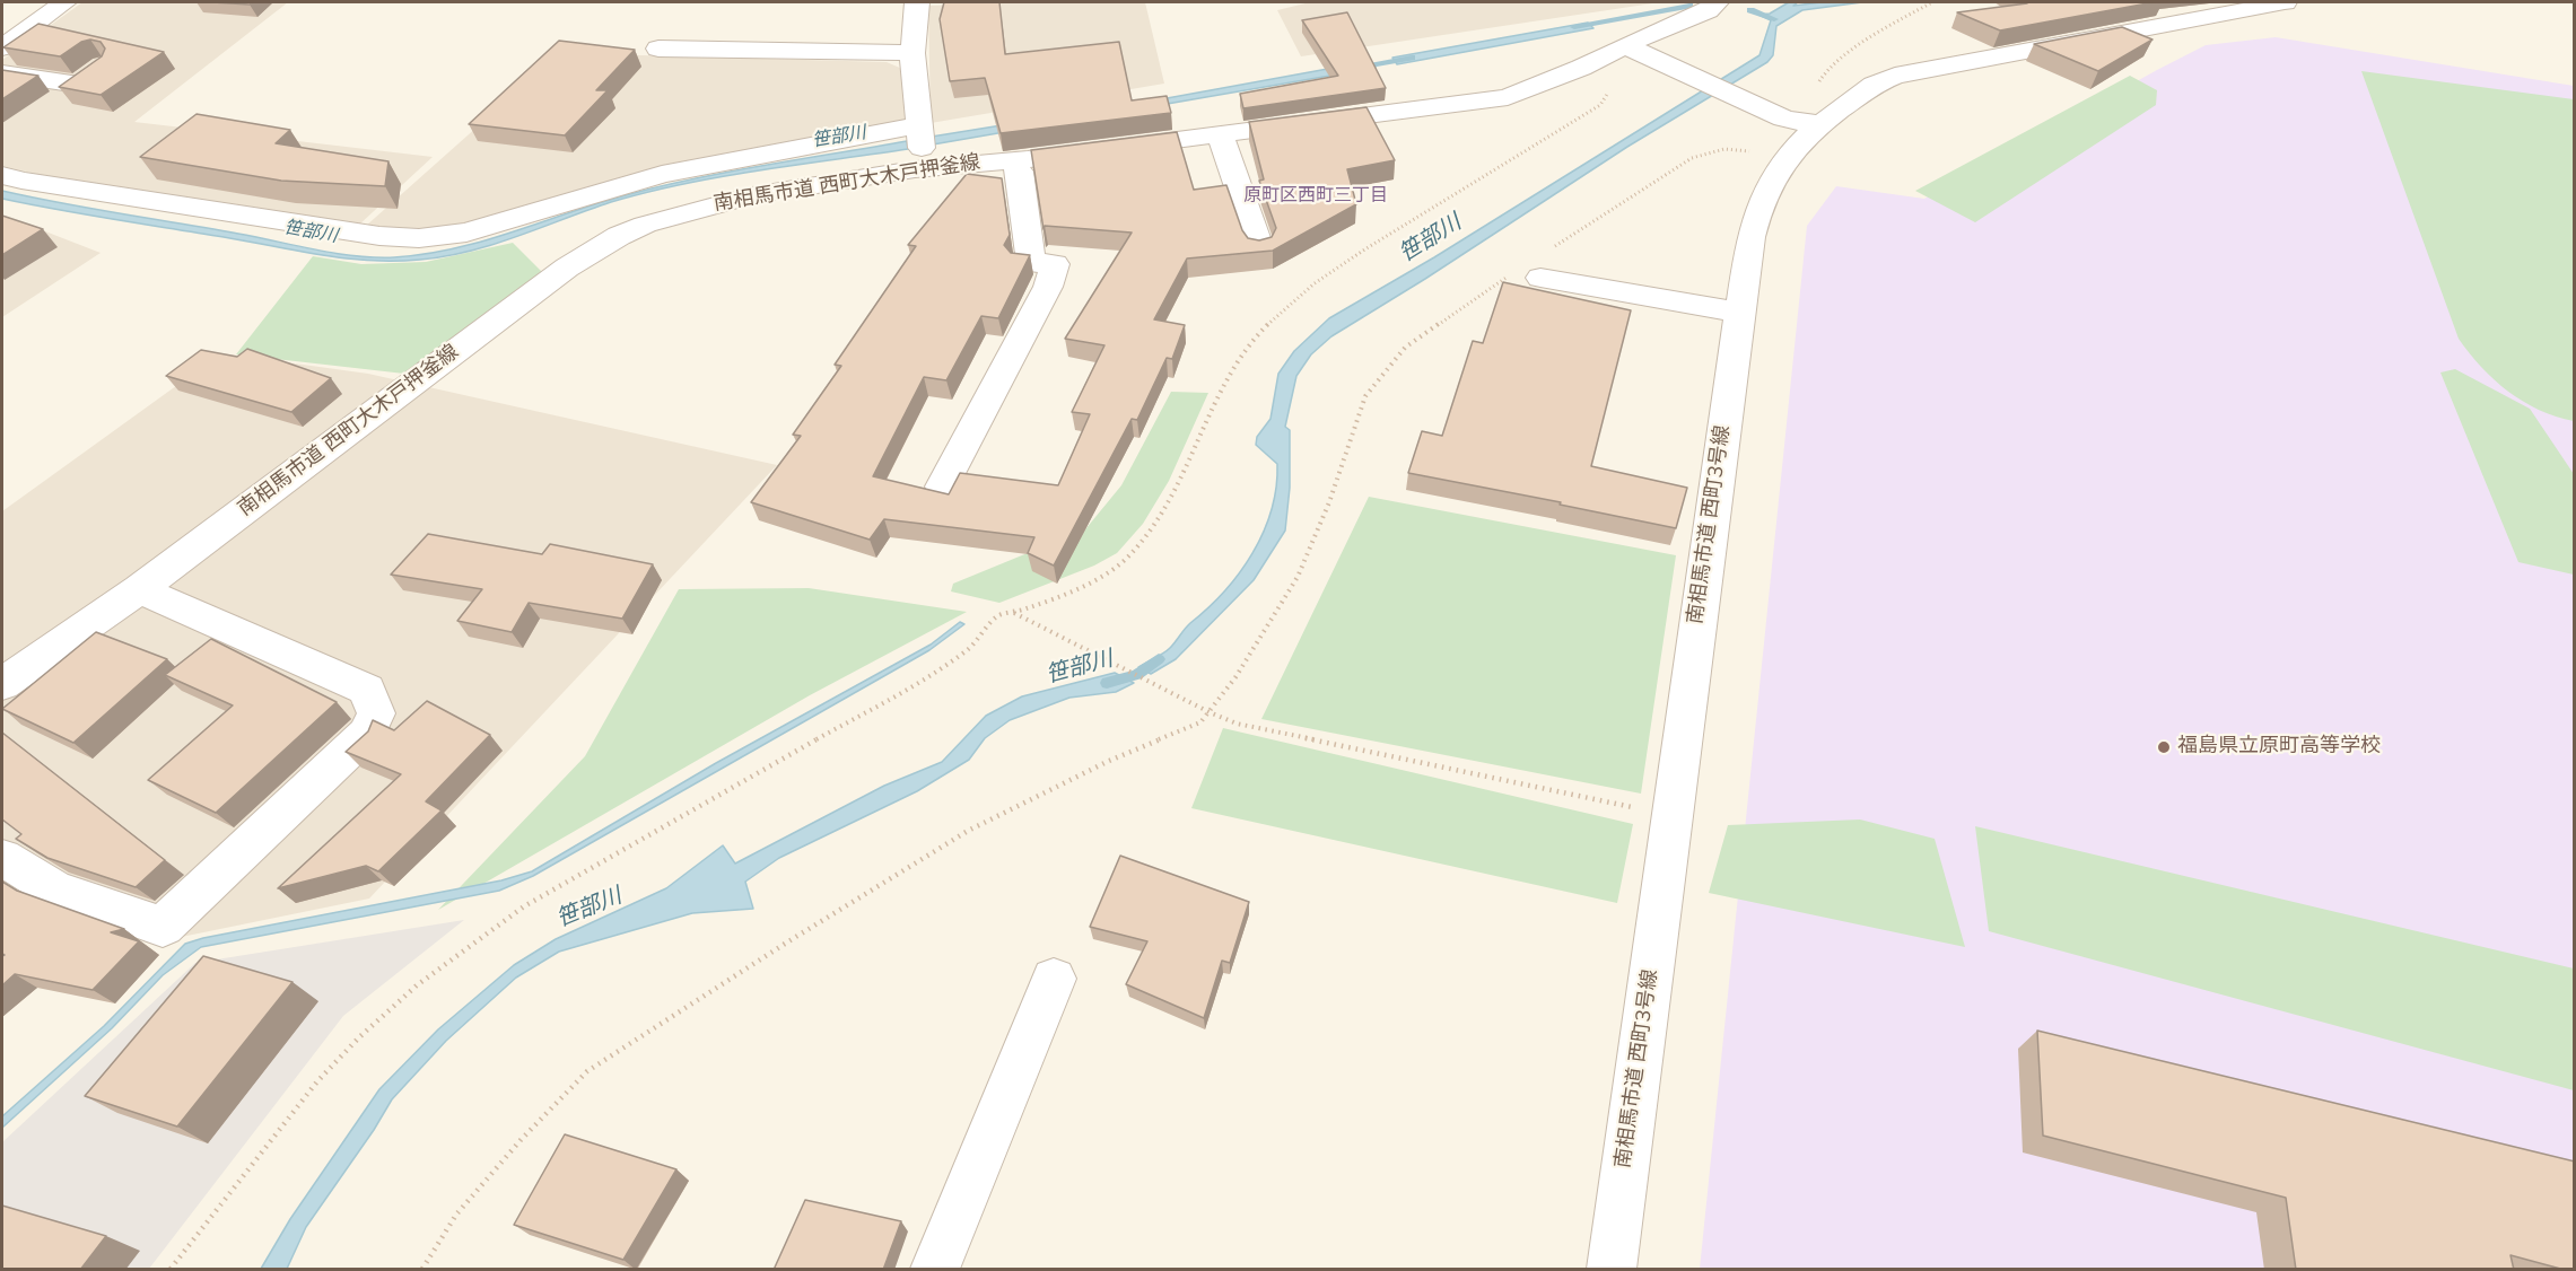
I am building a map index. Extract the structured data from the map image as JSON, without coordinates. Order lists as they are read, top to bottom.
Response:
{
  "streets": {
    "street": ["南相馬市道 西町大木戸押釜線", "南相馬市道 西町3号線"]
  },
  "districts": ["原町区西町三丁目"],
  "water": ["笹部川"],
  "places": ["福島県立原町高等学校"]
}
